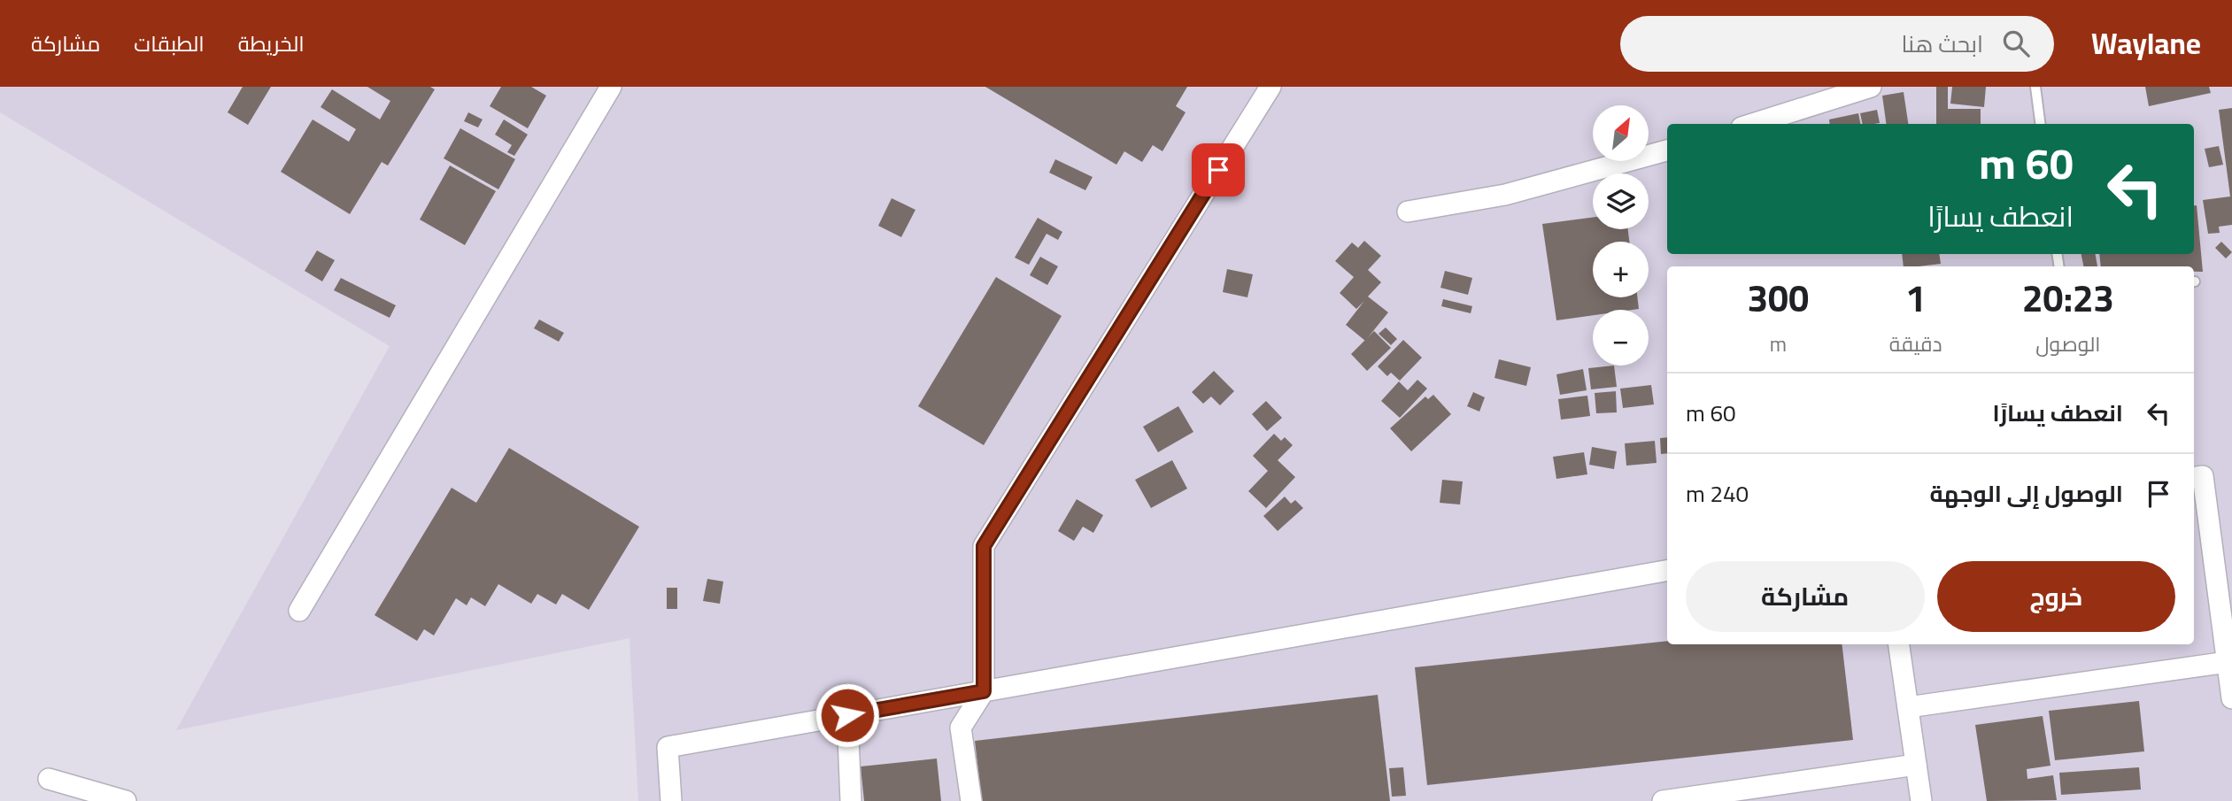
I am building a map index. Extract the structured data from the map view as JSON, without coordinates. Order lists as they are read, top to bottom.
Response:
{
  "north": "top right",
  "page": {
    "header": "Waylane",
    "search": "ابحث هنا",
    "nav": ["الخريطة", "الطبقات", "مشاركة"],
    "map_buttons": ["+", "−"],
    "turn": ["60 m", "انعطف يسارًا"],
    "eta": [
      "20:23",
      "الوصول",
      "1",
      "دقيقة",
      "300",
      "m"
    ],
    "list": [
      {
        "name": "انعطف يسارًا",
        "value": "60 m"
      },
      {
        "name": "الوصول إلى الوجهة",
        "value": "240 m"
      }
    ],
    "buttons": ["خروج", "مشاركة"]
  }
}
